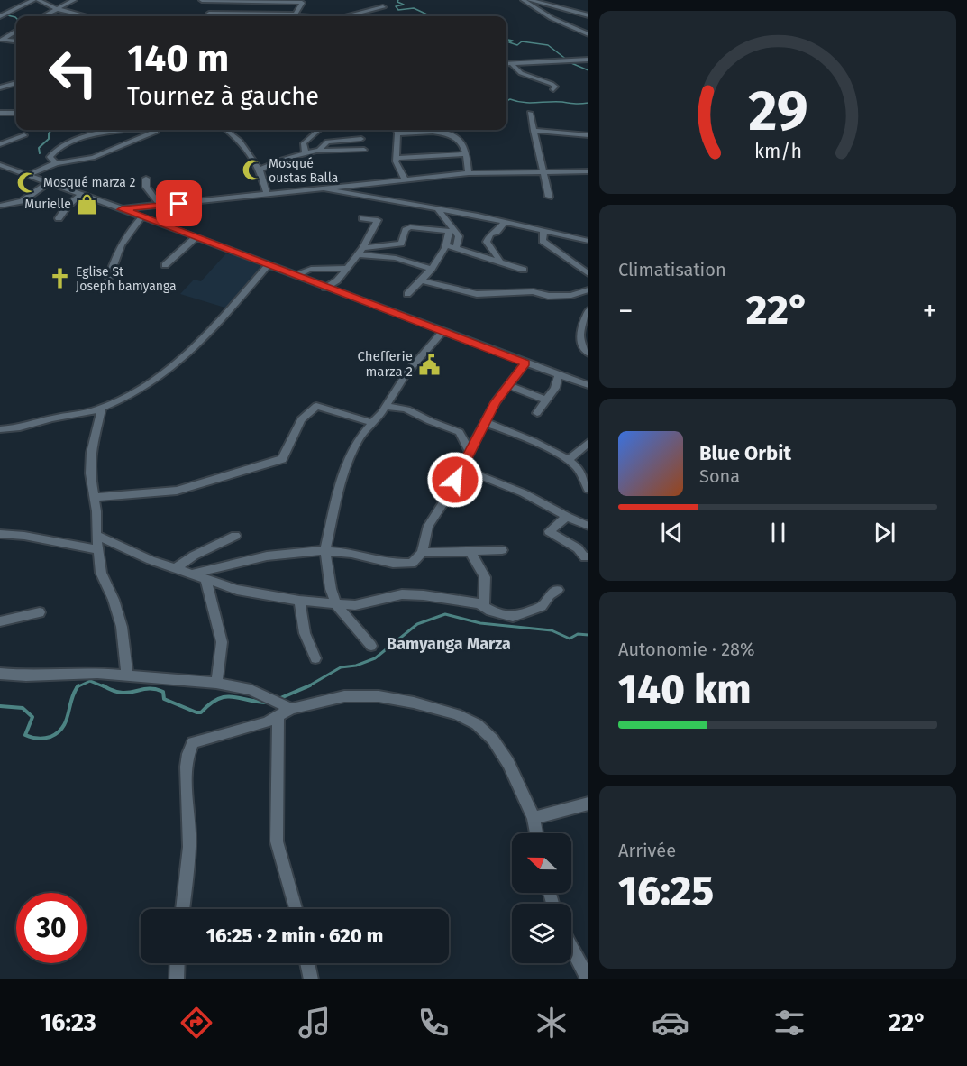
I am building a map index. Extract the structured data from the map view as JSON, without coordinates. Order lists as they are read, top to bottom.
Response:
{
  "districts": ["Bamyanga Marza"],
  "places": {
    "mosque": ["Mosqué oustas Balla", "Mosqué marza 2"],
    "shop": ["Murielle"],
    "church": ["Eglise St Joseph bamyanga"],
    "public building": ["Chefferie marza 2"]
  },
  "north": "left",
  "page": {
    "turn": ["140 m", "Tournez à gauche"],
    "tile": [
      "Climatisation",
      ["Autonomie · 28%", "140 km"],
      ["Arrivée", "16:25"]
    ],
    "heat": ["−", "22°", "+"],
    "song": ["Blue Orbit", "Sona"],
    "limit": "30",
    "trip": "16:25 · 2 min · 620 m",
    "tabs": ["16:23", "22°"],
    "gauge": ["29", "km/h"]
  }
}
